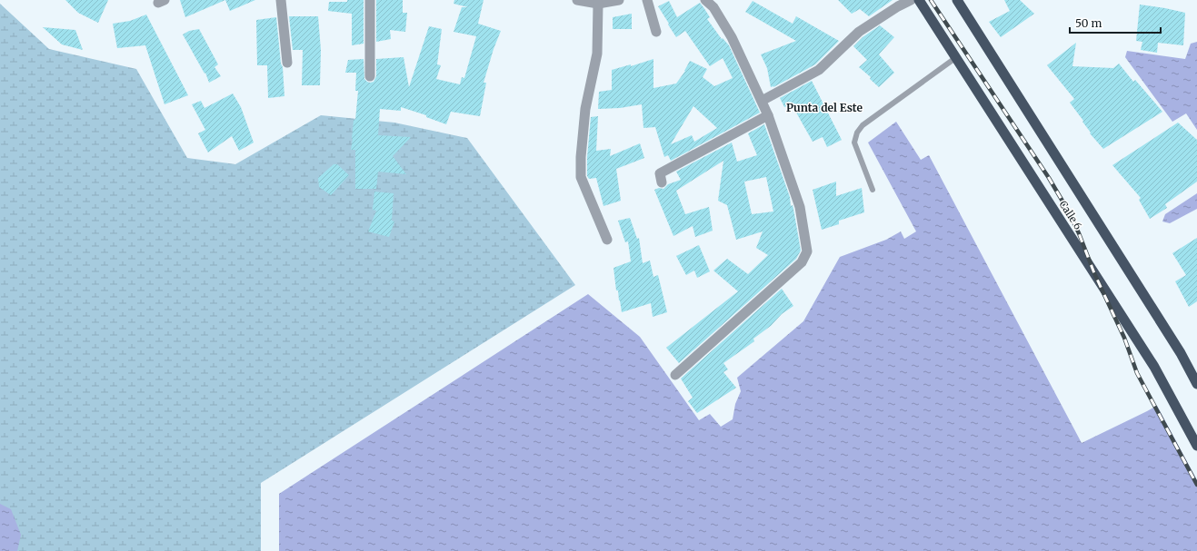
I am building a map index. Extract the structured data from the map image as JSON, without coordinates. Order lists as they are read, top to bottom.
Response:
{
  "streets": {
    "highway": ["Calle 6"]
  },
  "districts": ["Punta del Este"],
  "scale_bar": "50 m"
}
